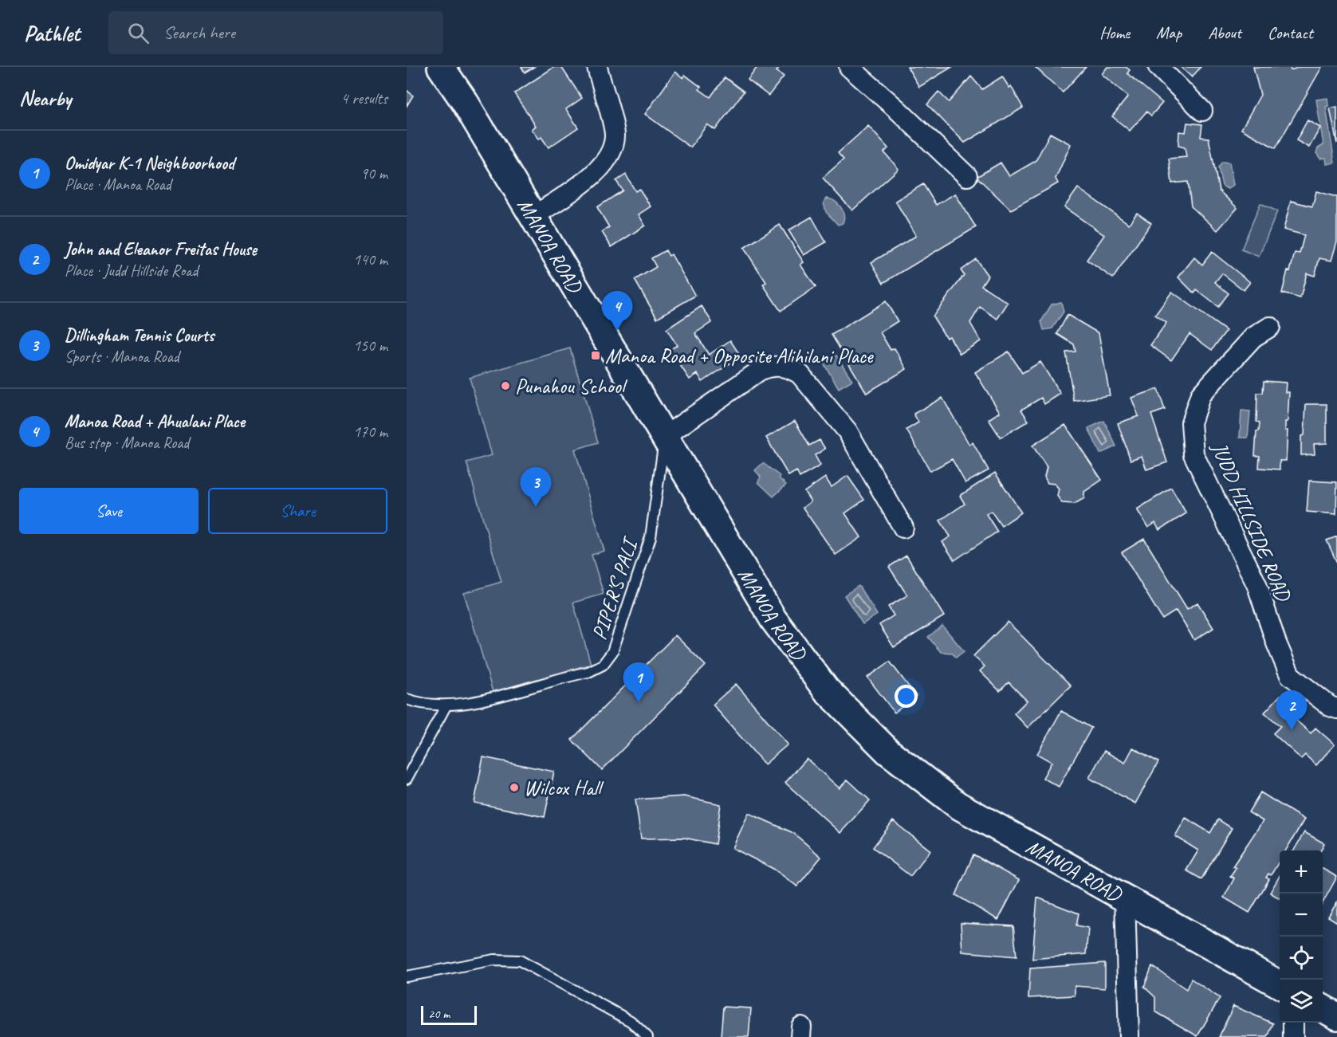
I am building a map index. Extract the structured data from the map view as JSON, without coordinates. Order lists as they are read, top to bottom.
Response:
{
  "streets": {
    "main road": ["MANOA ROAD"],
    "street": ["JUDD HILLSIDE ROAD"],
    "lane": ["PIPER'S PALI"]
  },
  "crossings": [
    ["MANOA ROAD", "PIPER'S PALI"]
  ],
  "places": {
    "transit": ["Manoa Road + Opposite Alihilani Place"],
    "other": ["Punahou School", "Wilcox Hall"]
  },
  "scale_bar": "20 m",
  "page": {
    "header": "Pathlet",
    "search": "Search here",
    "nav": [
      "Home",
      "Map",
      "About",
      "Contact"
    ],
    "heading": ["Nearby", "4 results"],
    "list": [
      {
        "mark": "1",
        "name": "Omidyar K-1 Neighboorhood",
        "note": "Place · Manoa Road",
        "value": "90 m"
      },
      {
        "mark": "2",
        "name": "John and Eleanor Freitas House",
        "note": "Place · Judd Hillside Road",
        "value": "140 m"
      },
      {
        "mark": "3",
        "name": "Dillingham Tennis Courts",
        "note": "Sports · Manoa Road",
        "value": "150 m"
      },
      {
        "mark": "4",
        "name": "Manoa Road + Ahualani Place",
        "note": "Bus stop · Manoa Road",
        "value": "170 m"
      }
    ],
    "pins": [
      "4",
      "3",
      "1",
      "2"
    ],
    "buttons": ["Save", "Share"],
    "map_buttons": ["+", "−"],
    "scale": "20 m"
  }
}
